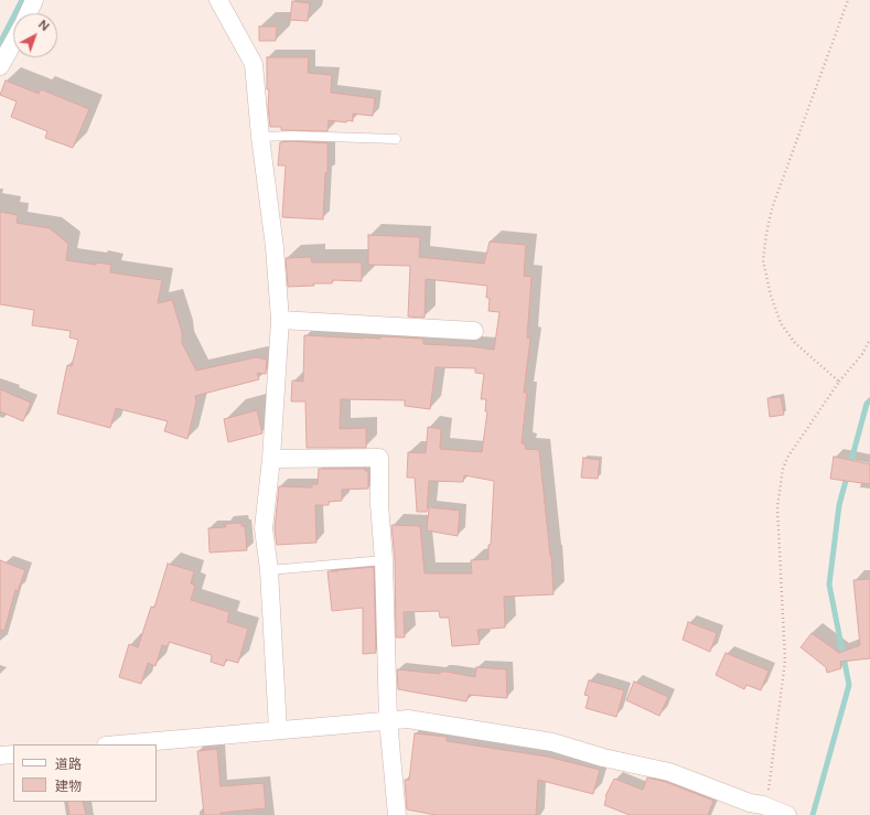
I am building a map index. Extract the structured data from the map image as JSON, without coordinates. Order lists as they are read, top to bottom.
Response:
{
  "legend": ["道路", "建物"],
  "north": "top right"
}
